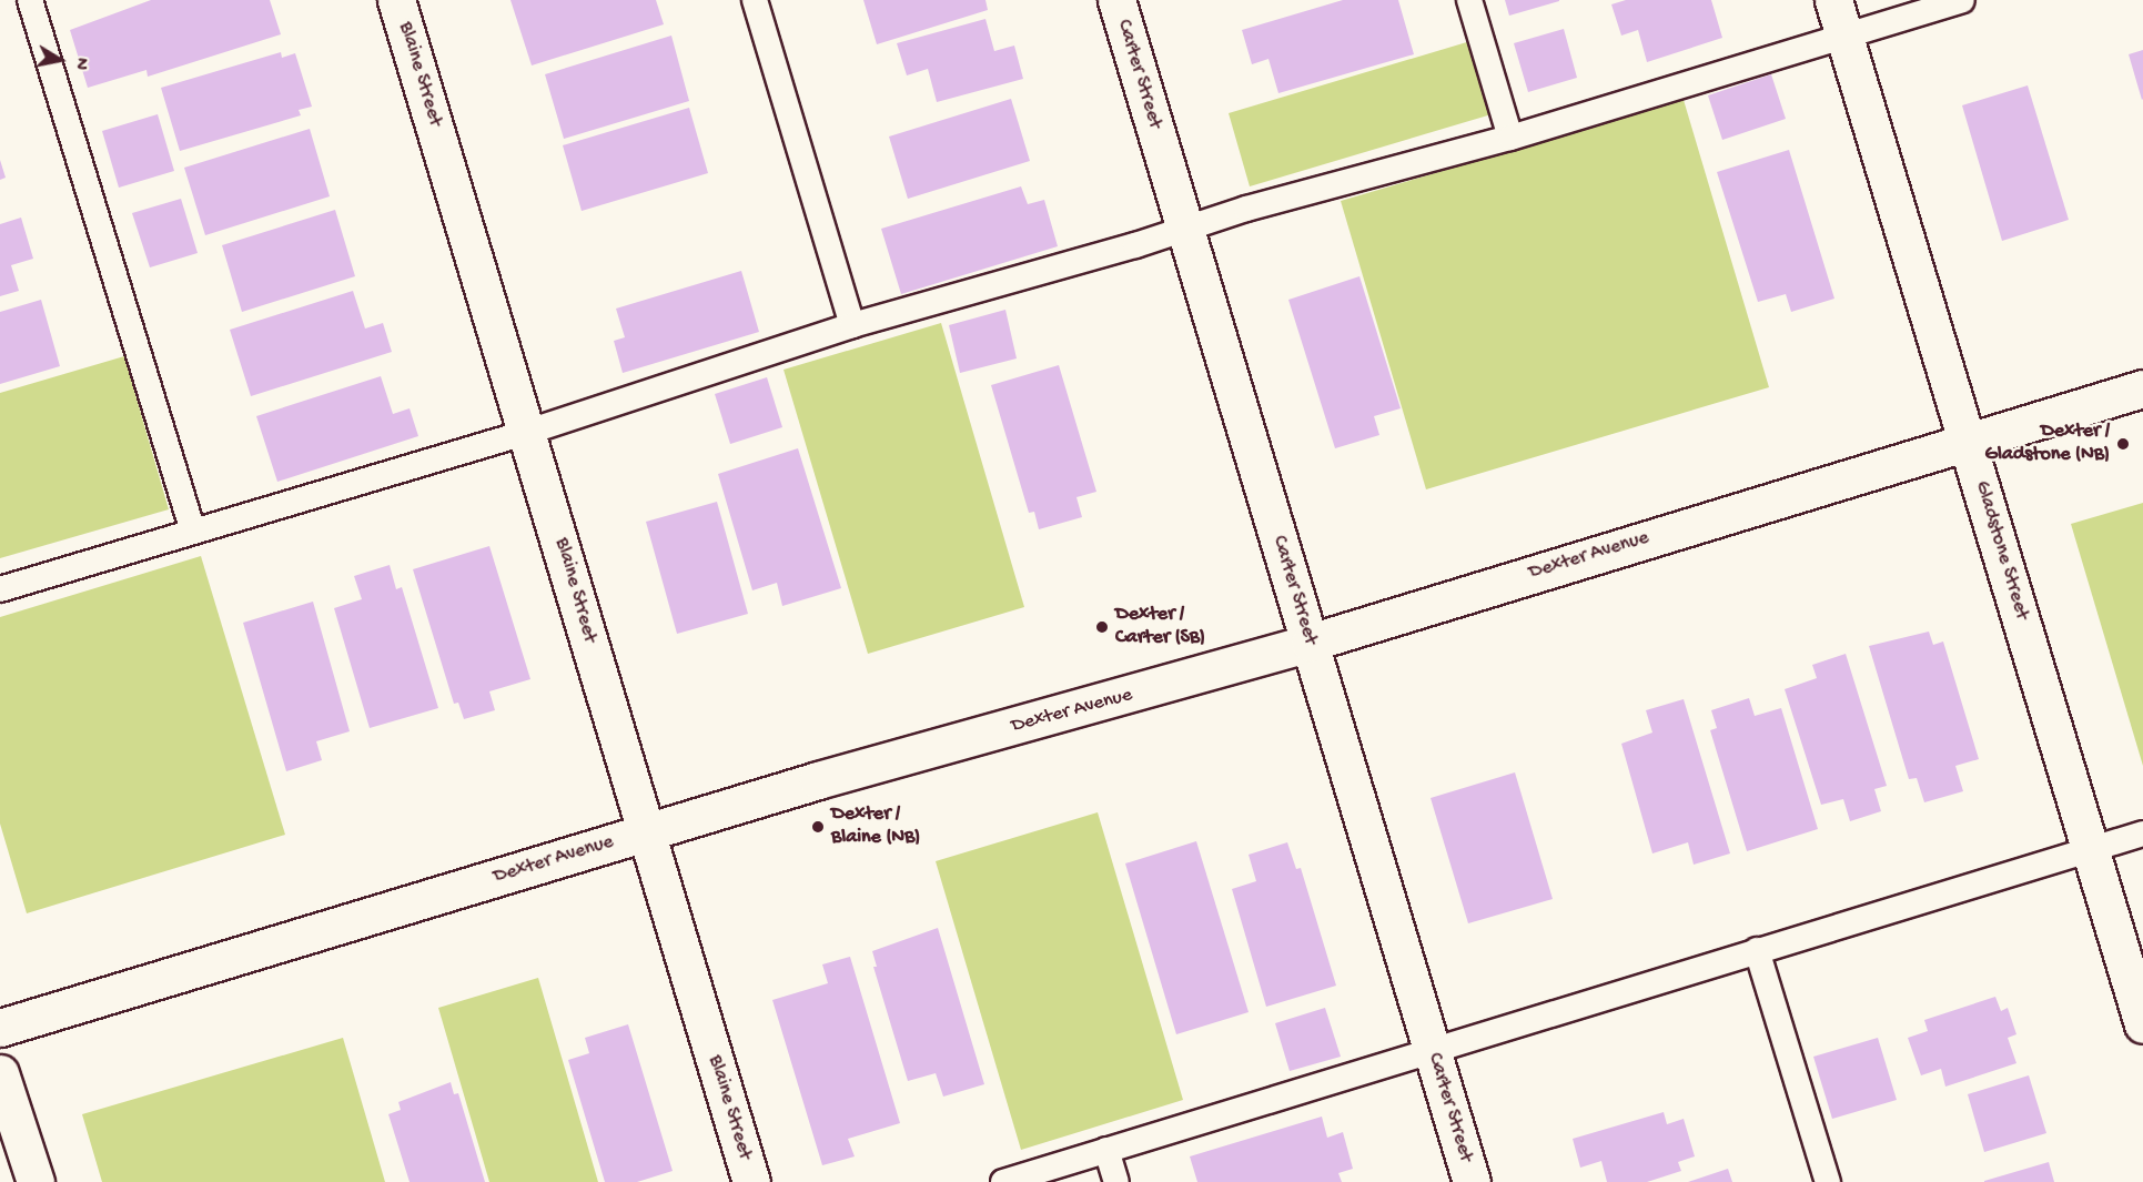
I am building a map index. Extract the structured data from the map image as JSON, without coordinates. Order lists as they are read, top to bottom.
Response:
{
  "streets": {
    "street": [
      "Blaine Street",
      "Carter Street",
      "Gladstone Street",
      "Dexter Avenue"
    ]
  },
  "crossings": [
    ["Blaine Street", "Dexter Avenue"],
    ["Carter Street", "Dexter Avenue"],
    ["Gladstone Street", "Dexter Avenue"]
  ],
  "places": ["Dexter / Gladstone (NB)", "Dexter / Carter (SB)", "Dexter / Blaine (NB)"],
  "north": "right"
}
